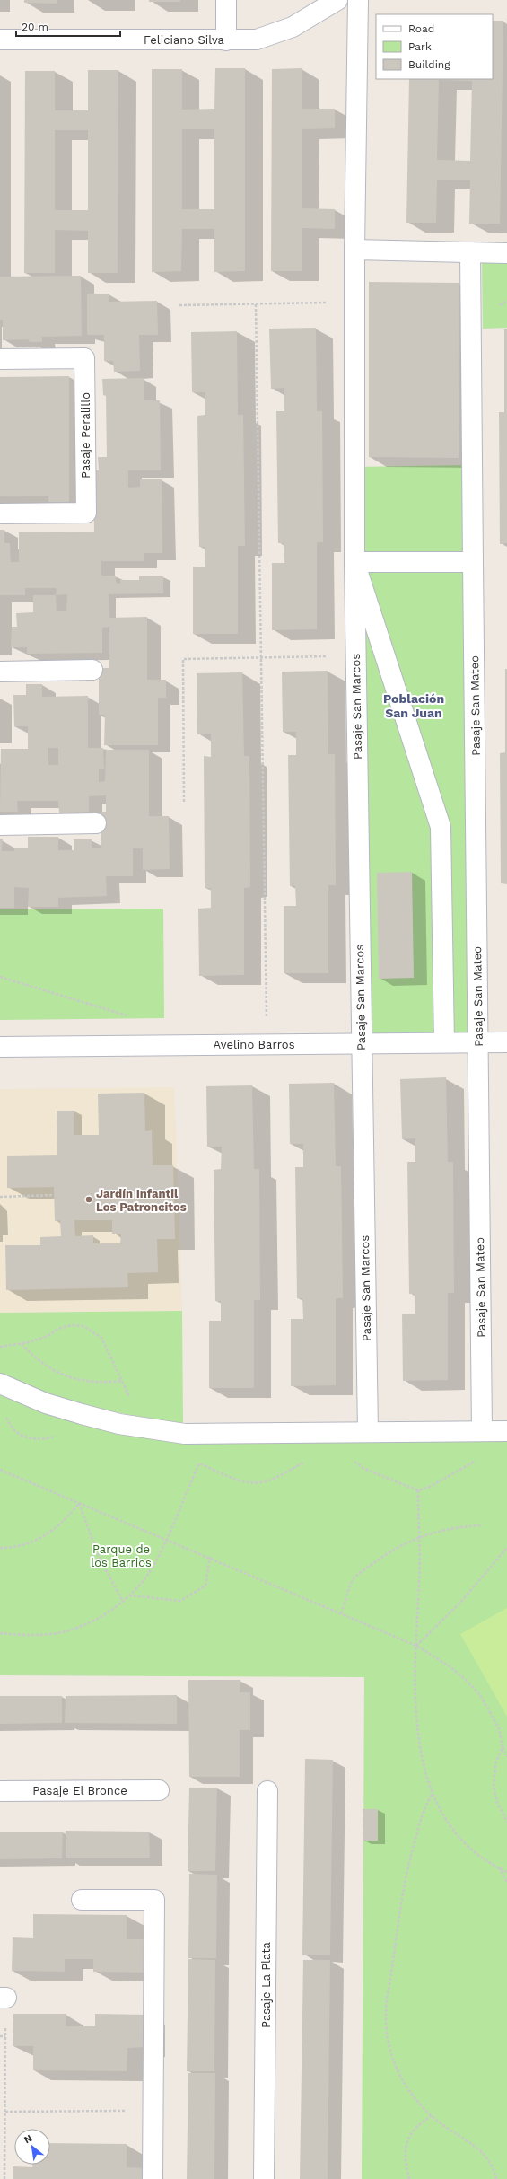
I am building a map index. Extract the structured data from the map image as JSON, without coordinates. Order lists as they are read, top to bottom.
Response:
{
  "streets": {
    "street": [
      "Feliciano Silva",
      "Pasaje Peralillo",
      "Pasaje San Mateo",
      "Pasaje San Marcos",
      "Avelino Barros",
      "Pasaje El Bronce",
      "Pasaje La Plata"
    ]
  },
  "crossings": [
    ["Pasaje San Mateo", "Avelino Barros"],
    ["Pasaje San Marcos", "Avelino Barros"]
  ],
  "districts": ["Población San Juan"],
  "parks": ["Parque de los Barrios"],
  "places": ["Jardín Infantil Los Patroncitos"],
  "legend": ["Road", "Park", "Building"],
  "scale_bar": "20 m",
  "north": "top left"
}
